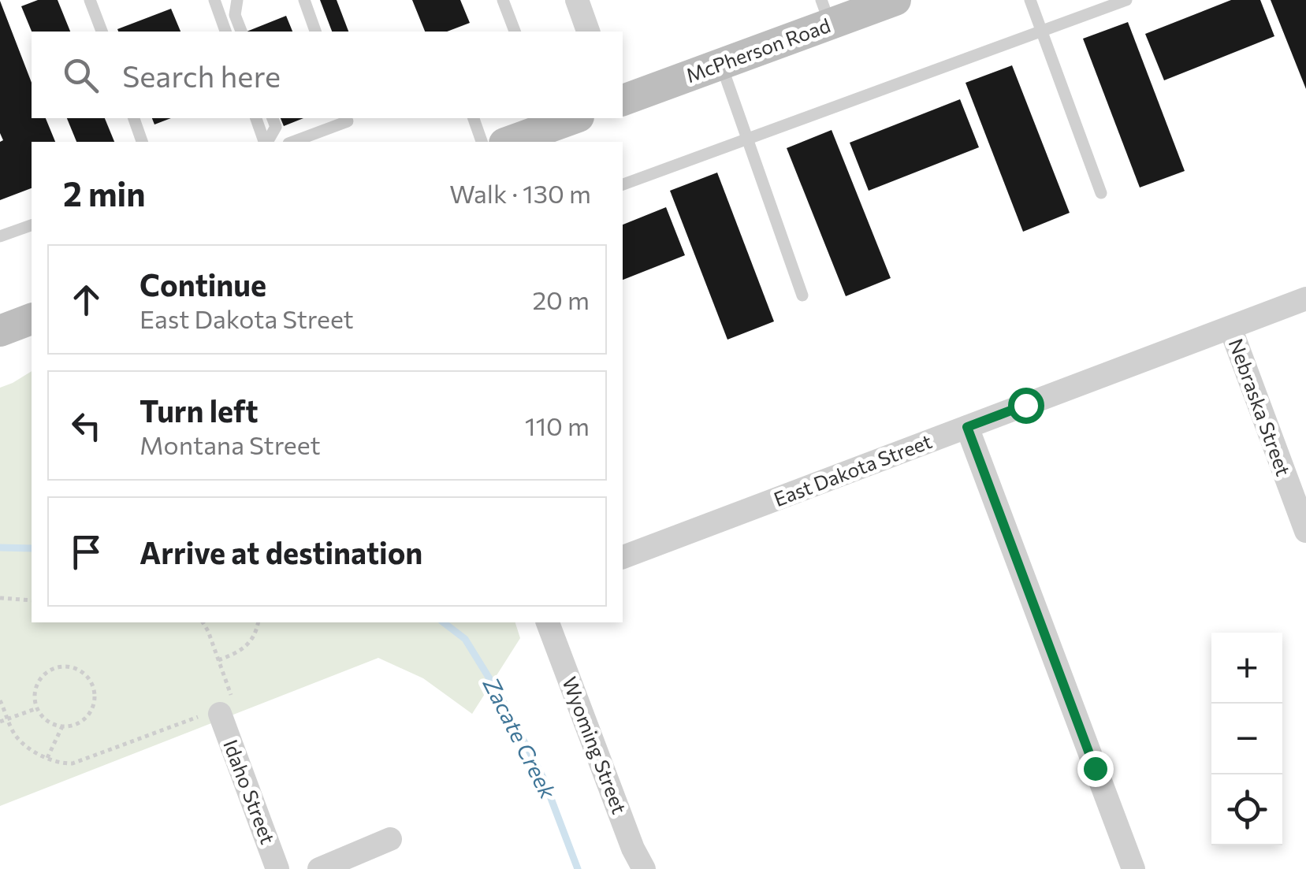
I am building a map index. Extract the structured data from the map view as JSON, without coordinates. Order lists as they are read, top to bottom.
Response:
{
  "streets": {
    "main road": ["McPherson Road"],
    "street": [
      "Nebraska Street",
      "East Dakota Street",
      "Wyoming Street",
      "Idaho Street"
    ]
  },
  "crossings": [
    ["Nebraska Street", "East Dakota Street"]
  ],
  "water": ["Zacate Creek"],
  "page": {
    "search": "Search here",
    "heading": ["2 min", "Walk · 130 m"],
    "list": [
      ["Continue", "East Dakota Street", "20 m"],
      ["Turn left", "Montana Street", "110 m"],
      "Arrive at destination"
    ],
    "map_buttons": ["+", "−"]
  }
}
